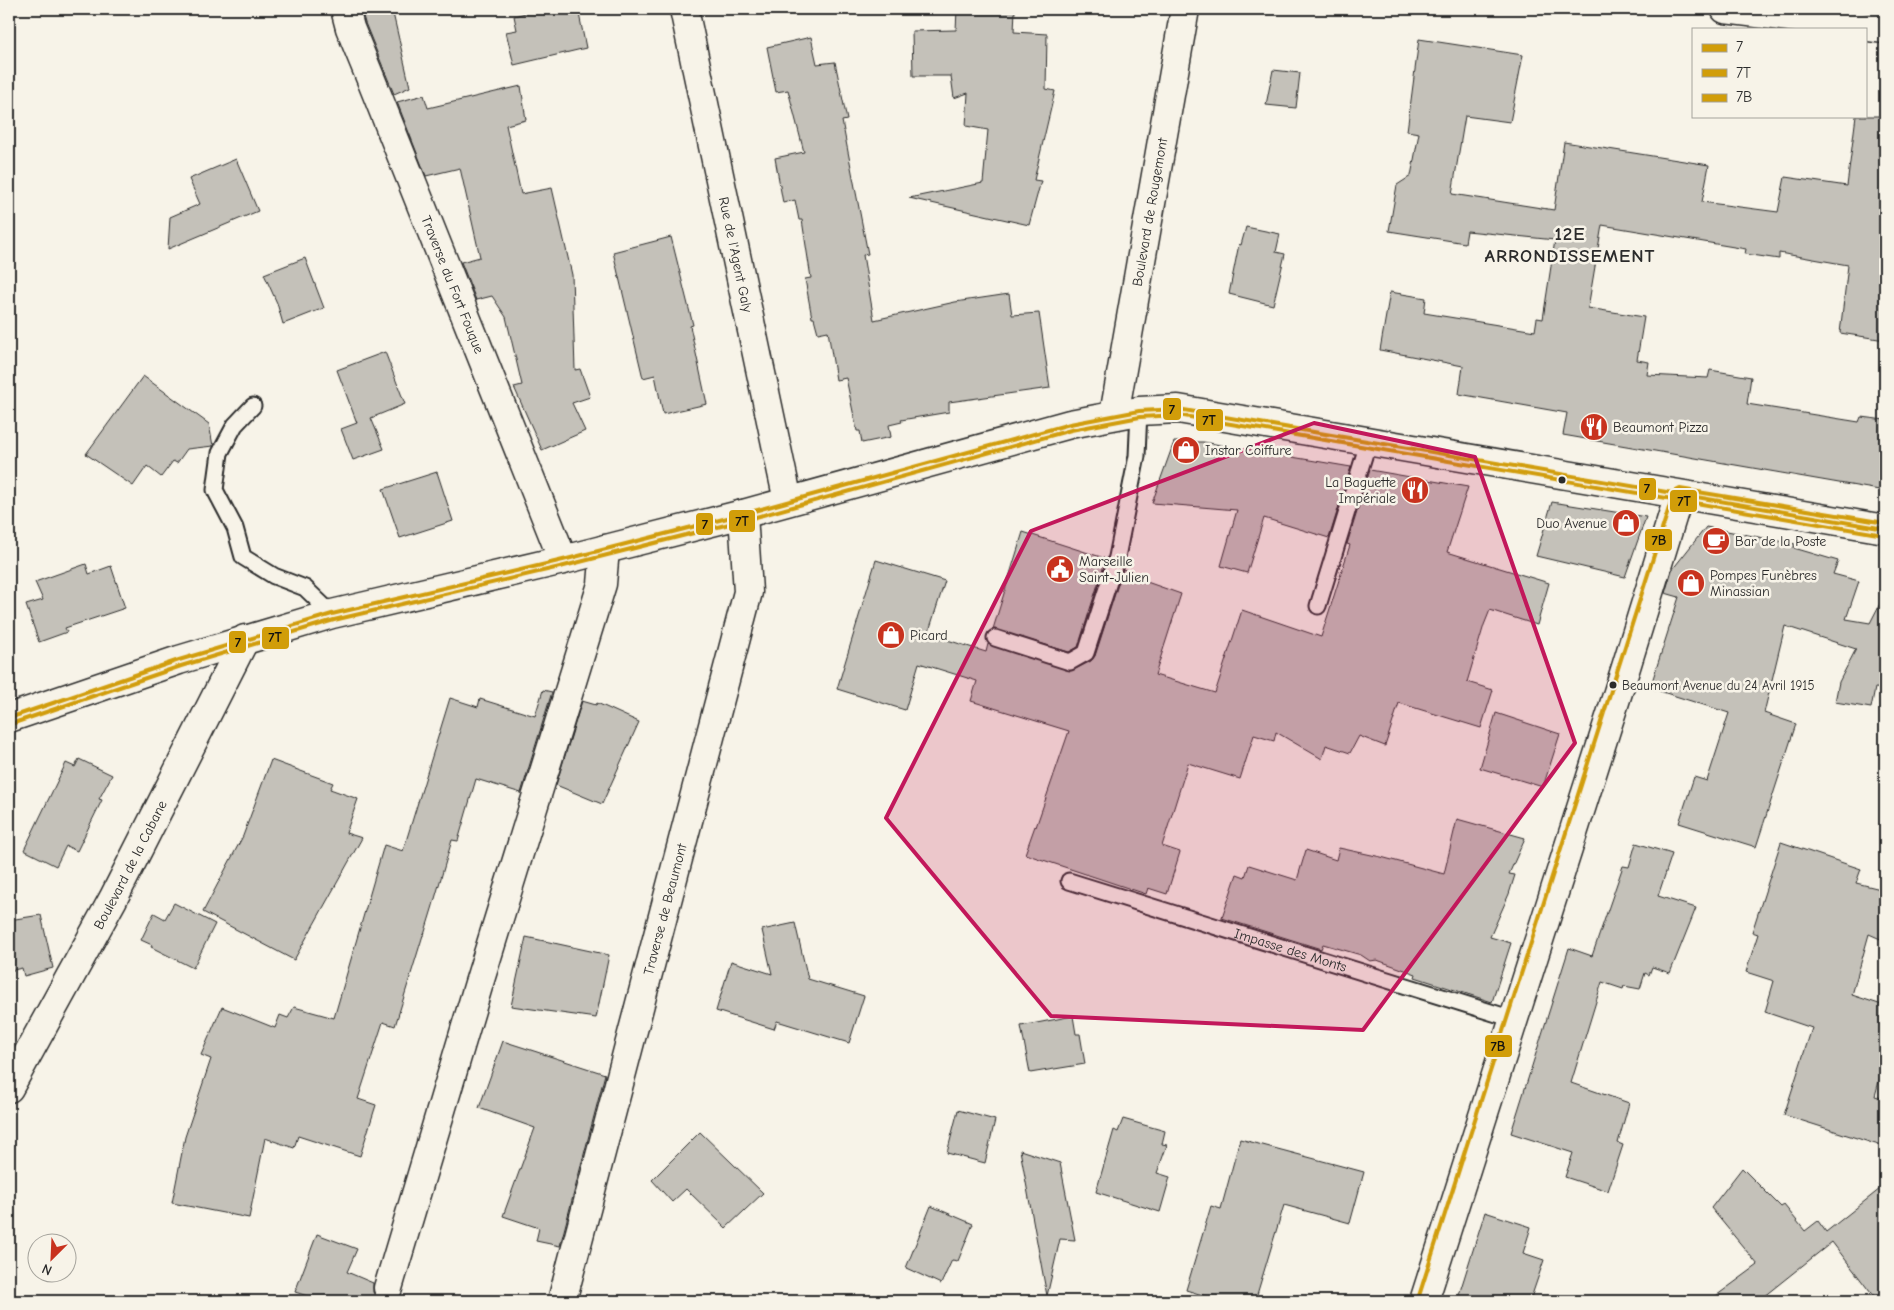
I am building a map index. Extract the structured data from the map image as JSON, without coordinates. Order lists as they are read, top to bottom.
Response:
{
  "streets": {
    "street": [
      "Boulevard de Rougemont",
      "Rue de l'Agent Galy",
      "Traverse du Fort Fouque",
      "Boulevard de la Cabane",
      "Traverse de Beaumont"
    ],
    "lane": ["Impasse des Monts"]
  },
  "districts": ["12E ARRONDISSEMENT"],
  "places": {
    "restaurant": ["Beaumont Pizza", "La Baguette Impériale"],
    "shop": [
      "Instar Coiffure",
      "Duo Avenue",
      "Pompes Funèbres Minassian",
      "Picard"
    ],
    "cafe": ["Bar de la Poste"],
    "public building": ["Marseille Saint-Julien"],
    "other": ["Beaumont Avenue du 24 Avril 1915"]
  },
  "lines": ["transit line 7", "transit line 7T", "transit line 7B"],
  "legend": ["7", "7T", "7B"],
  "north": "bottom left"
}
